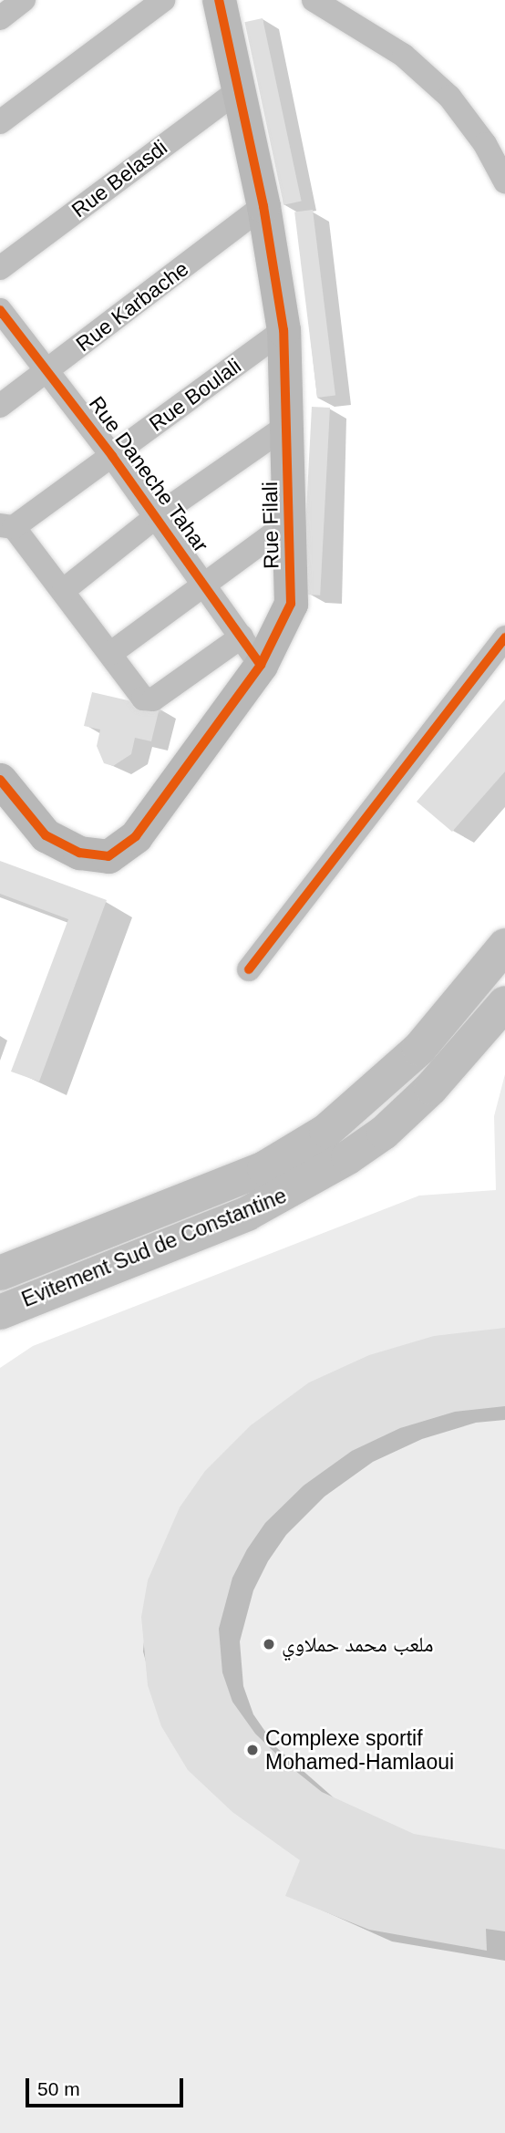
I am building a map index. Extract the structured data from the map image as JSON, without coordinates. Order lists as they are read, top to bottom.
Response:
{
  "streets": {
    "highway": ["Evitement Sud de Constantine"],
    "street": [
      "Rue Belasdi",
      "Rue Karbache",
      "Rue Boulali",
      "Rue Daneche Tahar",
      "Rue Filali"
    ]
  },
  "crossings": [
    ["Rue Belasdi", "Rue Filali"],
    ["Rue Karbache", "Rue Daneche Tahar"],
    ["Rue Karbache", "Rue Filali"],
    ["Rue Boulali", "Rue Daneche Tahar"],
    ["Rue Boulali", "Rue Filali"],
    ["Rue Daneche Tahar", "Rue Filali"]
  ],
  "places": ["ملعب محمد حملاوي", "Complexe sportif Mohamed-Hamlaoui"],
  "scale_bar": "50 m"
}
